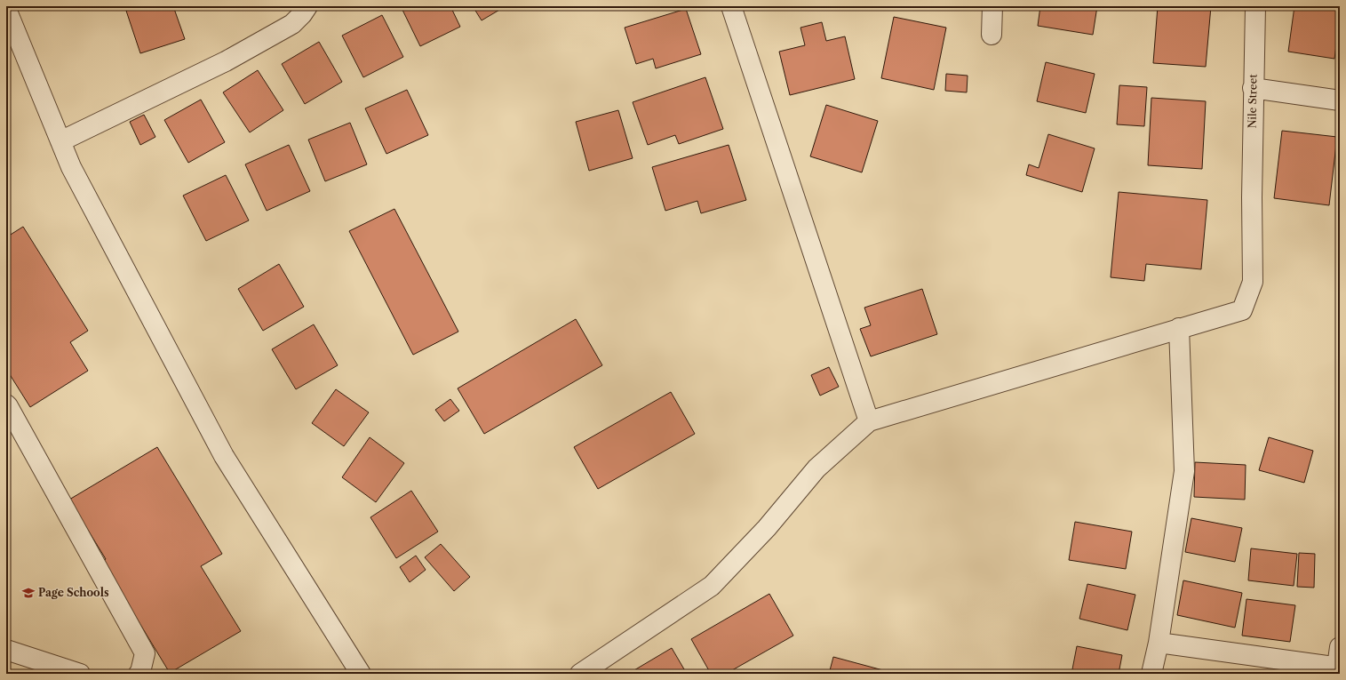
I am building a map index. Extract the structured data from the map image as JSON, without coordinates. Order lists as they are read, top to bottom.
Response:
{
  "streets": {
    "street": ["Nile Street"]
  },
  "places": {
    "school or university": ["Page Schools"]
  }
}
